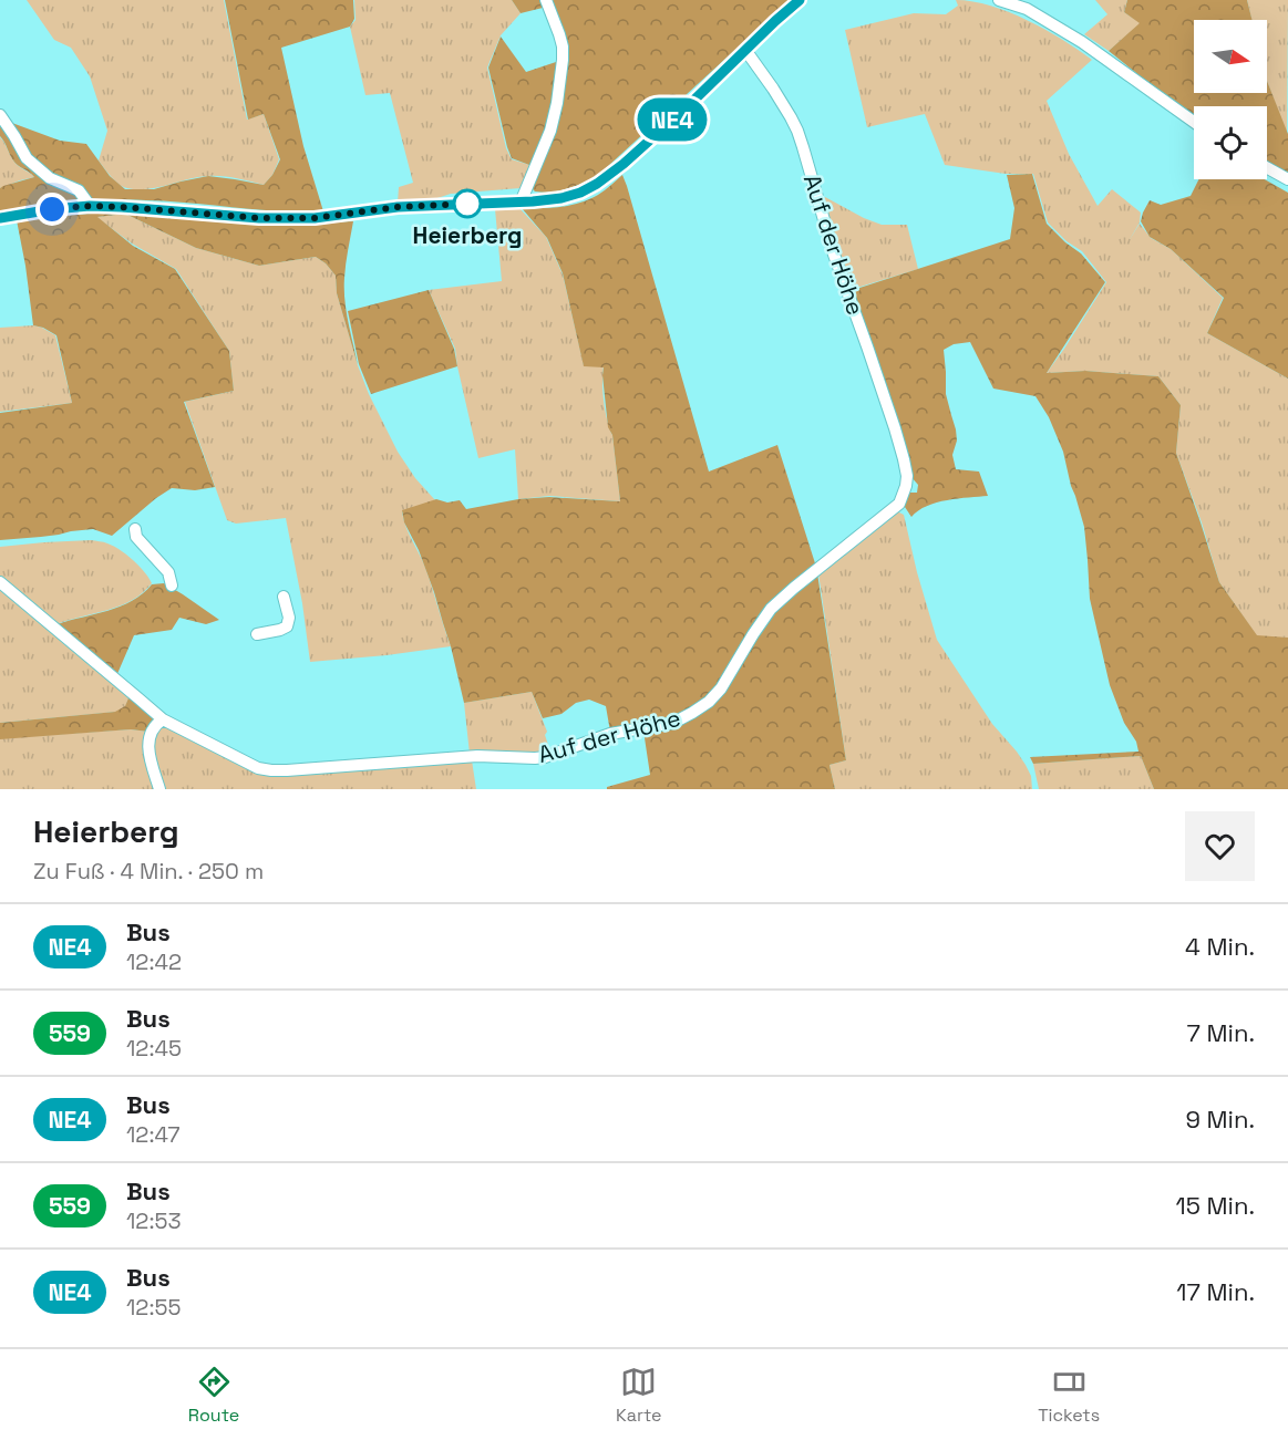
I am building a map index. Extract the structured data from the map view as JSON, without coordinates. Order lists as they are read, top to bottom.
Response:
{
  "streets": {
    "street": ["Auf der Höhe"]
  },
  "places": ["Heierberg"],
  "lines": ["bus line NE4"],
  "north": "right",
  "page": {
    "on_map": "NE4",
    "heading": ["Heierberg", "Zu Fuß · 4 Min. · 250 m"],
    "list": [
      {
        "mark": "NE4",
        "name": "Bus",
        "note": "12:42",
        "value": "4 Min."
      },
      {
        "mark": "559",
        "name": "Bus",
        "note": "12:45",
        "value": "7 Min."
      },
      {
        "mark": "NE4",
        "name": "Bus",
        "note": "12:47",
        "value": "9 Min."
      },
      {
        "mark": "559",
        "name": "Bus",
        "note": "12:53",
        "value": "15 Min."
      },
      {
        "mark": "NE4",
        "name": "Bus",
        "note": "12:55",
        "value": "17 Min."
      }
    ],
    "tabs": ["Route", "Karte", "Tickets"]
  }
}
